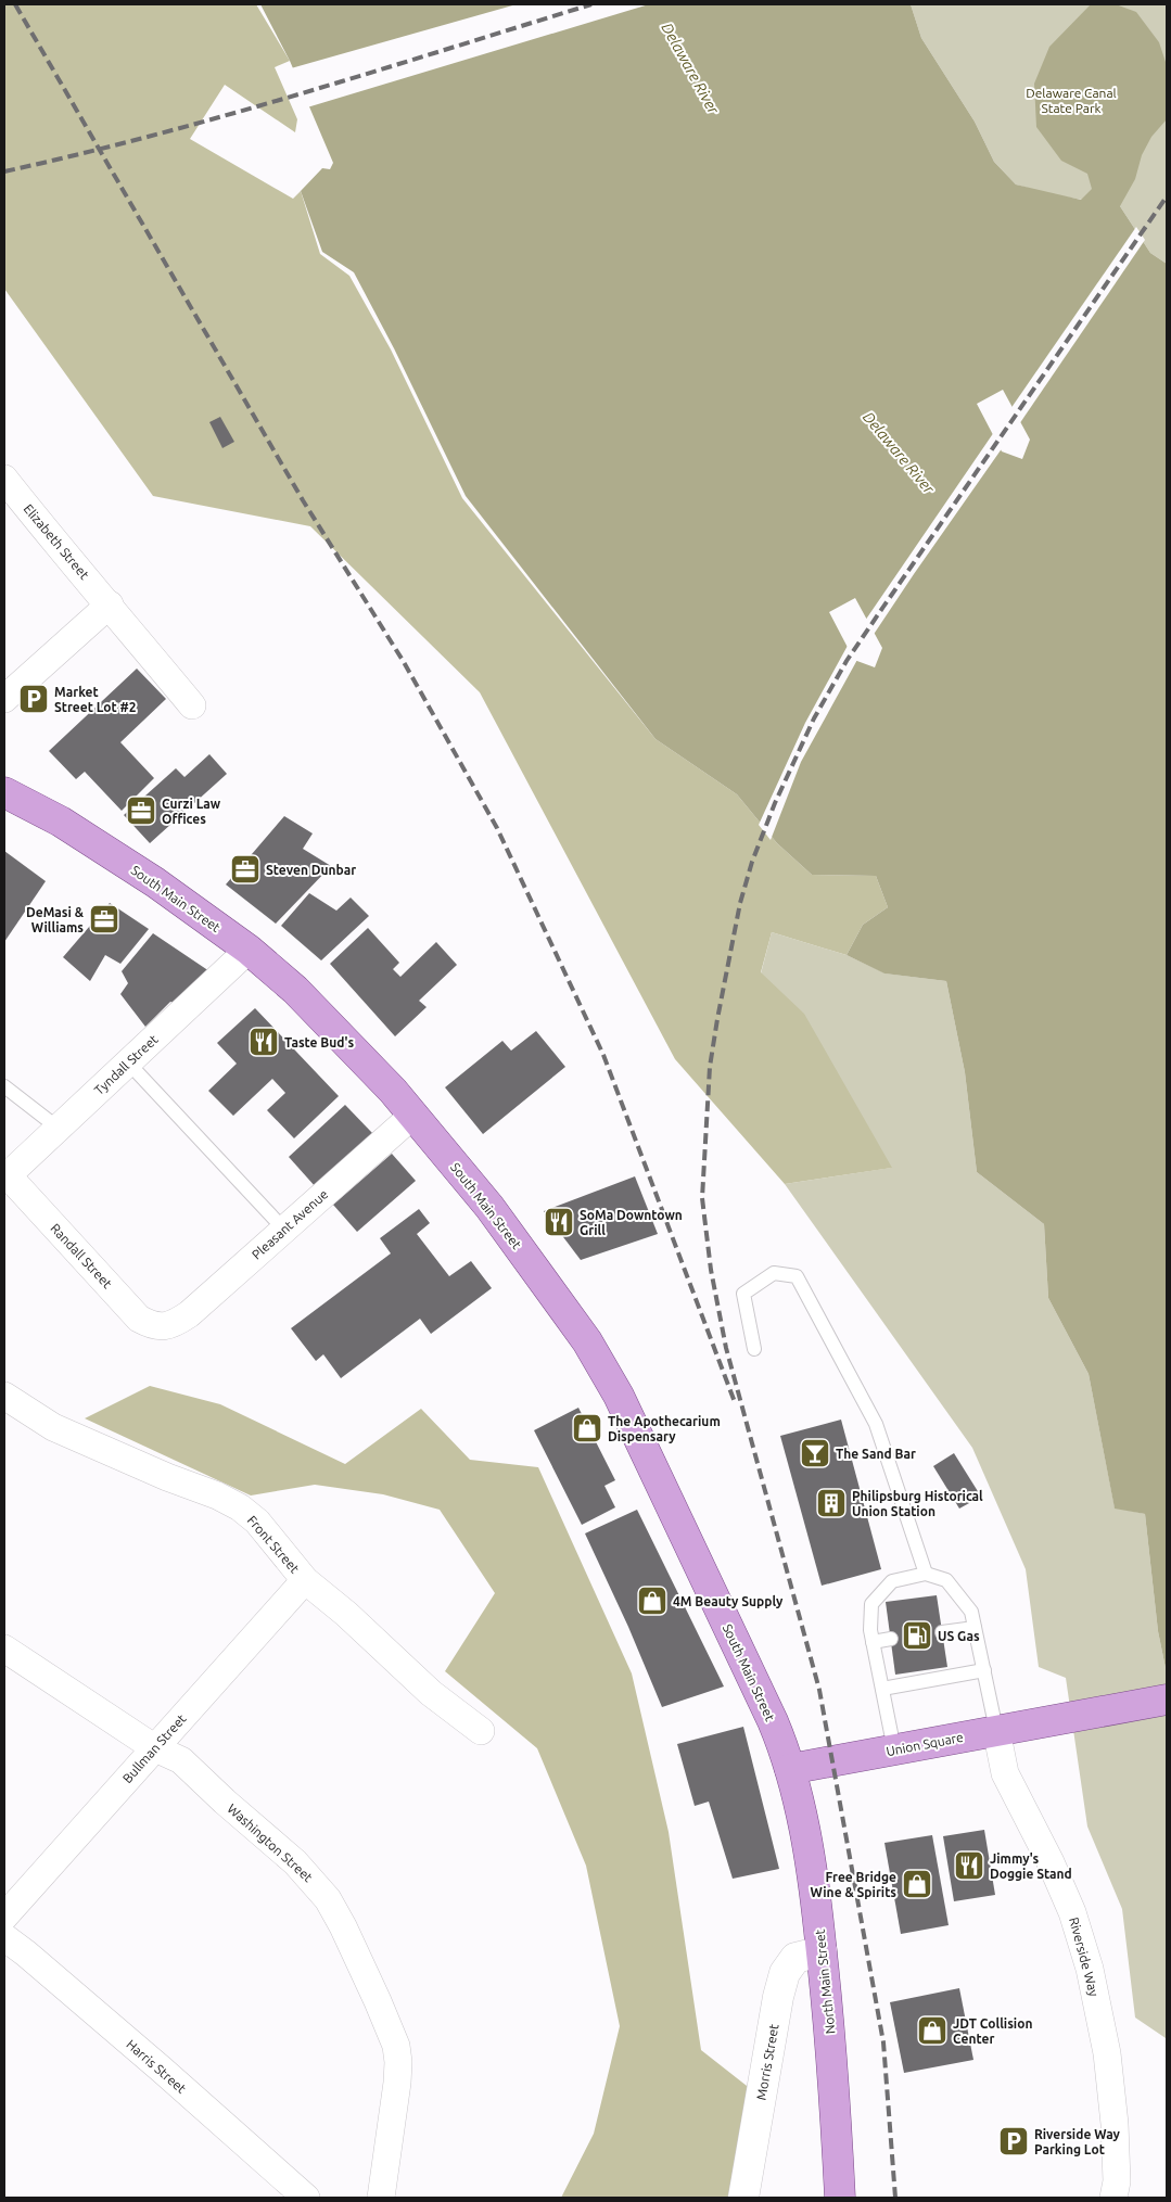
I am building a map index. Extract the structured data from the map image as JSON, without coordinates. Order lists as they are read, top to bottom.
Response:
{
  "streets": {
    "main road": ["South Main Street", "Union Square", "North Main Street"],
    "street": [
      "Elizabeth Street",
      "Tyndall Street",
      "Pleasant Avenue",
      "Randall Street",
      "Front Street",
      "Bullman Street",
      "Washington Street",
      "Riverside Way",
      "Morris Street",
      "Harris Street"
    ]
  },
  "crossings": [
    ["South Main Street", "Tyndall Street"],
    ["South Main Street", "Pleasant Avenue"],
    ["South Main Street", "Union Square"],
    ["South Main Street", "North Main Street"],
    ["Tyndall Street", "Randall Street"],
    ["Pleasant Avenue", "Randall Street"],
    ["Front Street", "Bullman Street"],
    ["Union Square", "Riverside Way"],
    ["Union Square", "North Main Street"],
    ["Bullman Street", "Washington Street"],
    ["North Main Street", "Morris Street"]
  ],
  "water": ["Delaware River"],
  "parks": ["Delaware Canal State Park"],
  "places": {
    "parking": ["Market Street Lot #2", "Riverside Way Parking Lot"],
    "office": ["Curzi Law Offices", "Steven Dunbar", "DeMasi & Williams"],
    "restaurant": ["Taste Bud's", "SoMa Downtown Grill", "Jimmy's Doggie Stand"],
    "shop": [
      "The Apothecarium Dispensary",
      "4M Beauty Supply",
      "Free Bridge Wine & Spirits",
      "JDT Collision Center"
    ],
    "bar": ["The Sand Bar"],
    "building": ["Philipsburg Historical Union Station"],
    "fuel station": ["US Gas"]
  }
}
